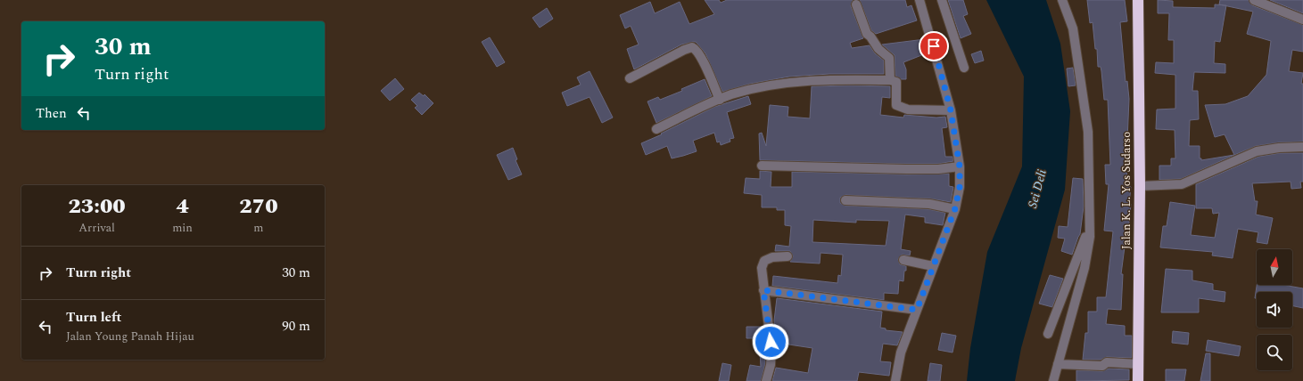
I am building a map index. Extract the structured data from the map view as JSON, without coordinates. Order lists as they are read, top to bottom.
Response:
{
  "streets": {
    "highway": ["Jalan K. L. Yos Sudarso"]
  },
  "water": ["Sei Deli"],
  "north": "top",
  "page": {
    "turn": ["30 m", "Turn right"],
    "then": "Then",
    "eta": [
      "23:00",
      "Arrival",
      "4",
      "min",
      "270",
      "m"
    ],
    "list": [
      {
        "name": "Turn right",
        "value": "30 m"
      },
      {
        "name": "Turn left",
        "note": "Jalan Young Panah Hijau",
        "value": "90 m"
      }
    ]
  }
}
